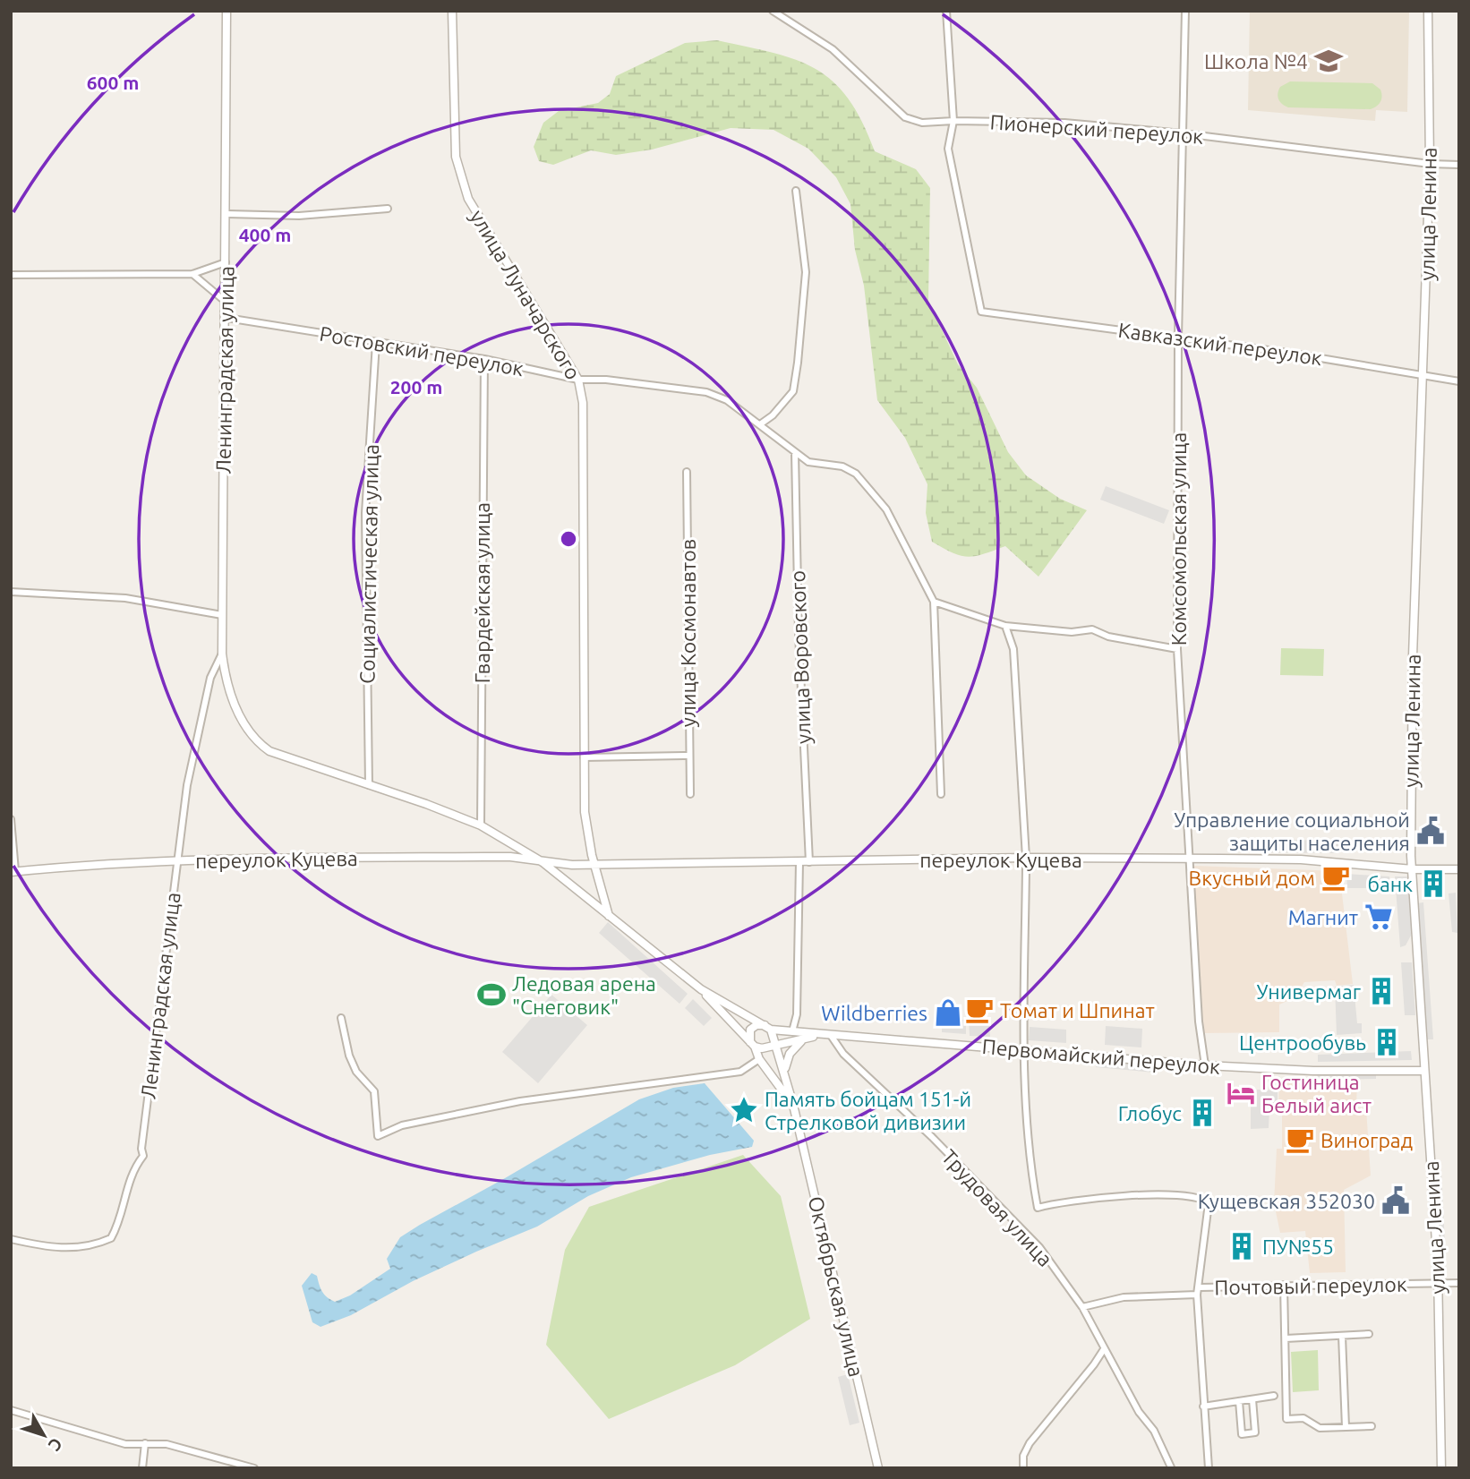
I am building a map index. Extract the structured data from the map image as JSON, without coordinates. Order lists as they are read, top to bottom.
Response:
{
  "streets": {
    "street": [
      "Пионерский переулок",
      "улица Ленина",
      "улица Луначарского",
      "Кавказский переулок",
      "Ростовский переулок",
      "Ленинградская улица",
      "Комсомольская улица",
      "Социалистическая улица",
      "Гвардейская улица",
      "улица Космонавтов",
      "улица Воровского",
      "переулок Куцева",
      "Первомайский переулок",
      "Трудовая улица",
      "Почтовый переулок",
      "Октябрьская улица"
    ]
  },
  "crossings": [
    ["Пионерский переулок", "улица Ленина"],
    ["Пионерский переулок", "Кавказский переулок"],
    ["Пионерский переулок", "Комсомольская улица"],
    ["улица Ленина", "Кавказский переулок"],
    ["улица Ленина", "переулок Куцева"],
    ["улица Ленина", "Первомайский переулок"],
    ["улица Ленина", "Почтовый переулок"],
    ["улица Луначарского", "Ростовский переулок"],
    ["улица Луначарского", "переулок Куцева"],
    ["улица Луначарского", "Первомайский переулок"],
    ["Кавказский переулок", "Комсомольская улица"],
    ["Ростовский переулок", "Ленинградская улица"],
    ["Ростовский переулок", "Социалистическая улица"],
    ["Ростовский переулок", "Гвардейская улица"],
    ["Ростовский переулок", "улица Воровского"],
    ["Ленинградская улица", "переулок Куцева"],
    ["Комсомольская улица", "переулок Куцева"],
    ["Комсомольская улица", "Первомайский переулок"],
    ["Социалистическая улица", "переулок Куцева"],
    ["Гвардейская улица", "переулок Куцева"],
    ["улица Воровского", "переулок Куцева"],
    ["переулок Куцева", "Первомайский переулок"],
    ["переулок Куцева", "Трудовая улица"],
    ["Первомайский переулок", "Трудовая улица"],
    ["Первомайский переулок", "Октябрьская улица"],
    ["Трудовая улица", "Почтовый переулок"]
  ],
  "places": {
    "school or university": ["Школа №4"],
    "public building": ["Управление социальной защиты населения", "Кущевская 352030"],
    "cafe": ["Вкусный дом", "Томат и Шпинат", "Виноград"],
    "building": [
      "банк",
      "Универмаг",
      "Центрообувь",
      "Глобус",
      "ПУ№55"
    ],
    "supermarket": ["Магнит"],
    "sports": ["Ледовая арена \"Снеговик\""],
    "shop": ["Wildberries"],
    "hotel": ["Гостиница Белый аист"],
    "place": ["Память бойцам 151-й Стрелковой дивизии"]
  },
  "north": "bottom right",
  "rings": ["600 m", "400 m", "200 m"]
}
